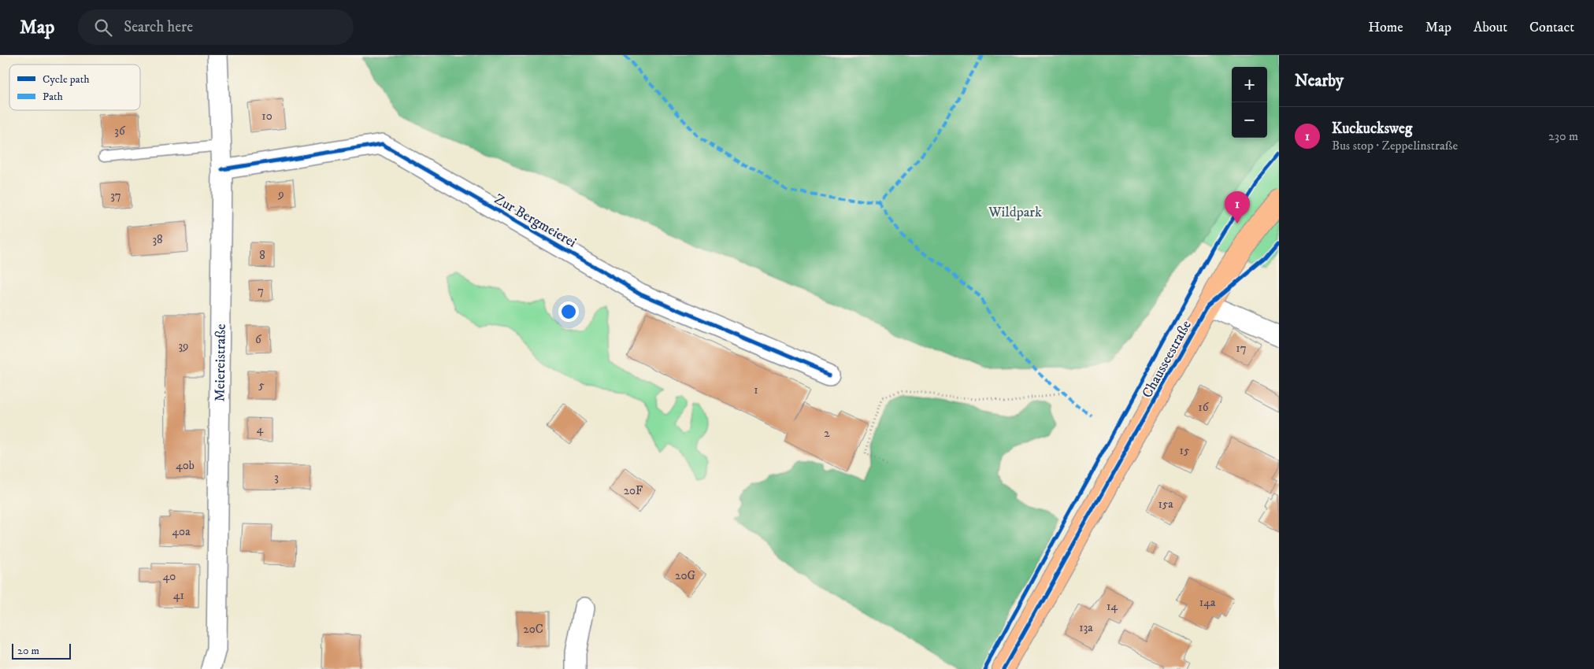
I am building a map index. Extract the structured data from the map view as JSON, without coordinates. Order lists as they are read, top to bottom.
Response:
{
  "streets": {
    "main road": ["Chausseestraße"],
    "street": ["Zur Bergmeierei", "Meiereistraße"]
  },
  "crossings": [
    ["Zur Bergmeierei", "Meiereistraße"]
  ],
  "parks": ["Wildpark"],
  "house_numbers": [
    "10",
    "36",
    "9",
    "37",
    "38",
    "8",
    "7",
    "6",
    "39",
    "17",
    "5",
    "1",
    "16",
    "4",
    "2",
    "15",
    "40b",
    "3",
    "20F",
    "15a",
    "40a",
    "20G",
    "40",
    "41",
    "14a",
    "14",
    "13a",
    "20C"
  ],
  "legend": ["Cycle path", "Path"],
  "scale_bar": "20 m",
  "page": {
    "header": "Map",
    "search": "Search here",
    "nav": [
      "Home",
      "Map",
      "About",
      "Contact"
    ],
    "heading": "Nearby",
    "map_buttons": ["+", "−"],
    "list": [
      {
        "mark": "1",
        "name": "Kuckucksweg",
        "note": "Bus stop · Zeppelinstraße",
        "value": "230 m"
      }
    ],
    "pins": "1",
    "scale": "20 m"
  }
}
